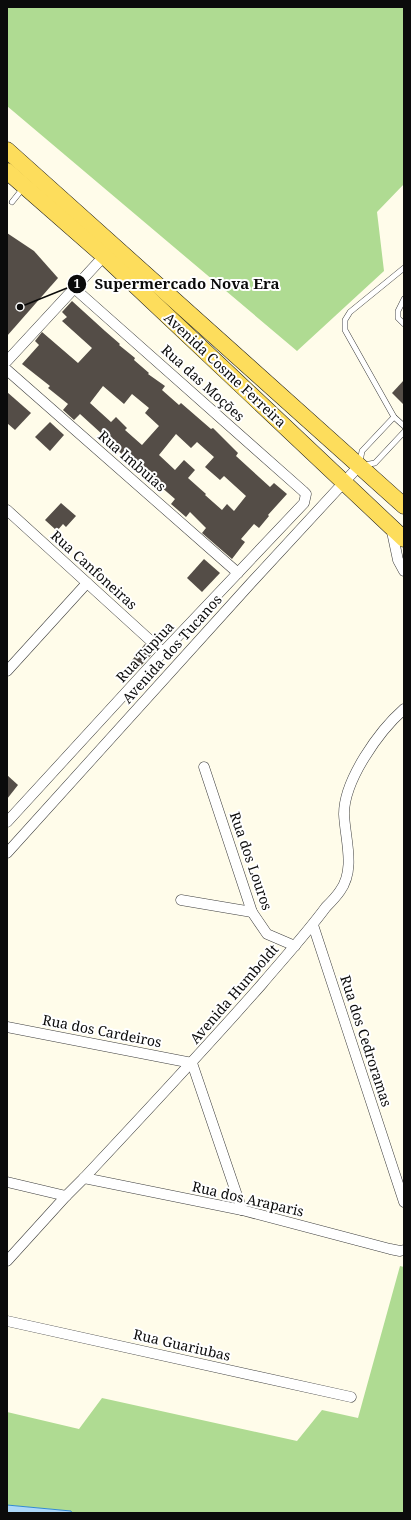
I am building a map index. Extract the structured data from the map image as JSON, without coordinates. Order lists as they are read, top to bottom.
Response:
{
  "streets": {
    "main road": ["Avenida Cosme Ferreira"],
    "street": [
      "Rua das Moções",
      "Rua Imbuias",
      "Rua Canfoneiras",
      "Avenida dos Tucanos",
      "Rua Tupiua",
      "Rua dos Louros",
      "Avenida Humboldt",
      "Rua dos Cardeiros",
      "Rua dos Cedroramas",
      "Rua dos Araparis",
      "Rua Guariubas"
    ]
  },
  "crossings": [
    ["Avenida Cosme Ferreira", "Avenida dos Tucanos"],
    ["Rua das Moções", "Rua Tupiua"],
    ["Rua Imbuias", "Rua Tupiua"],
    ["Rua Canfoneiras", "Rua Tupiua"],
    ["Rua dos Louros", "Avenida Humboldt"],
    ["Avenida Humboldt", "Rua dos Cardeiros"],
    ["Avenida Humboldt", "Rua dos Cedroramas"],
    ["Avenida Humboldt", "Rua dos Araparis"]
  ],
  "places": ["Supermercado Nova Era"]
}
